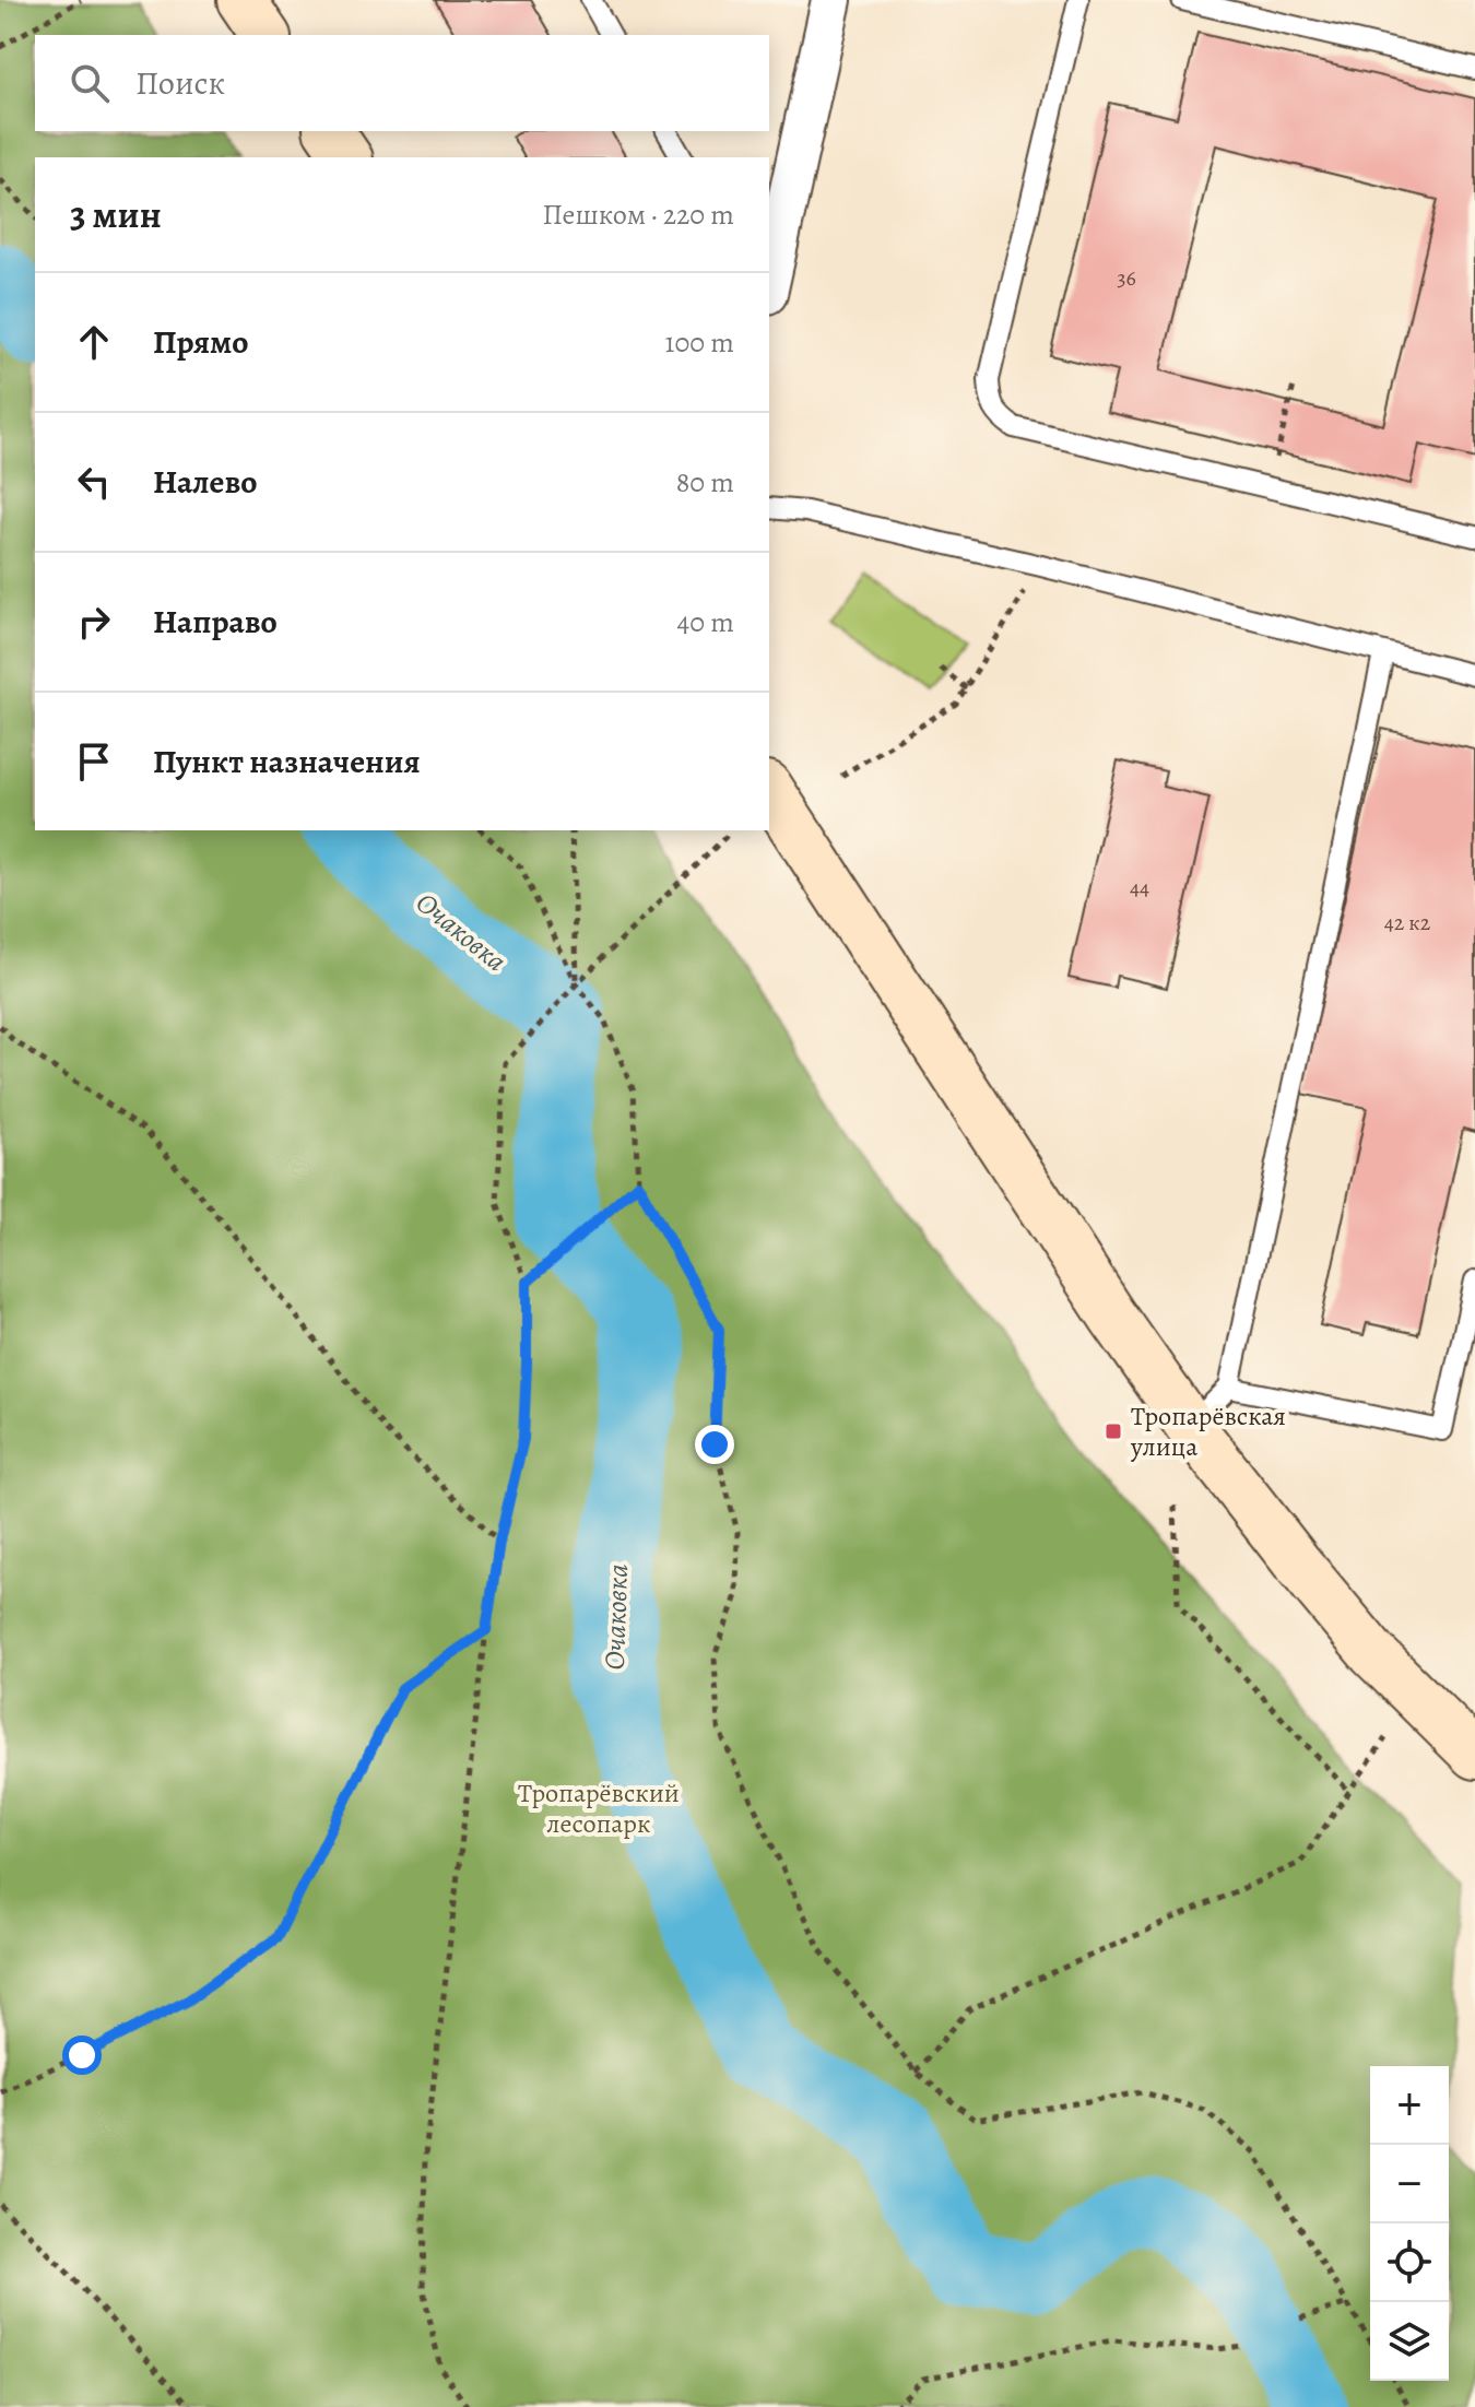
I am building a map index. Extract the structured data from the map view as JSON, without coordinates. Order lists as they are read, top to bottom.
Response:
{
  "water": ["Очаковка"],
  "parks": ["Тропарёвский лесопарк"],
  "places": {
    "transit": ["Тропарёвская улица"]
  },
  "house_numbers": ["36", "44", "42 к2"],
  "page": {
    "search": "Поиск",
    "heading": ["3 мин", "Пешком · 220 m"],
    "list": [
      ["Прямо", "100 m"],
      ["Налево", "80 m"],
      ["Направо", "40 m"],
      "Пункт назначения"
    ],
    "map_buttons": ["+", "−"]
  }
}
